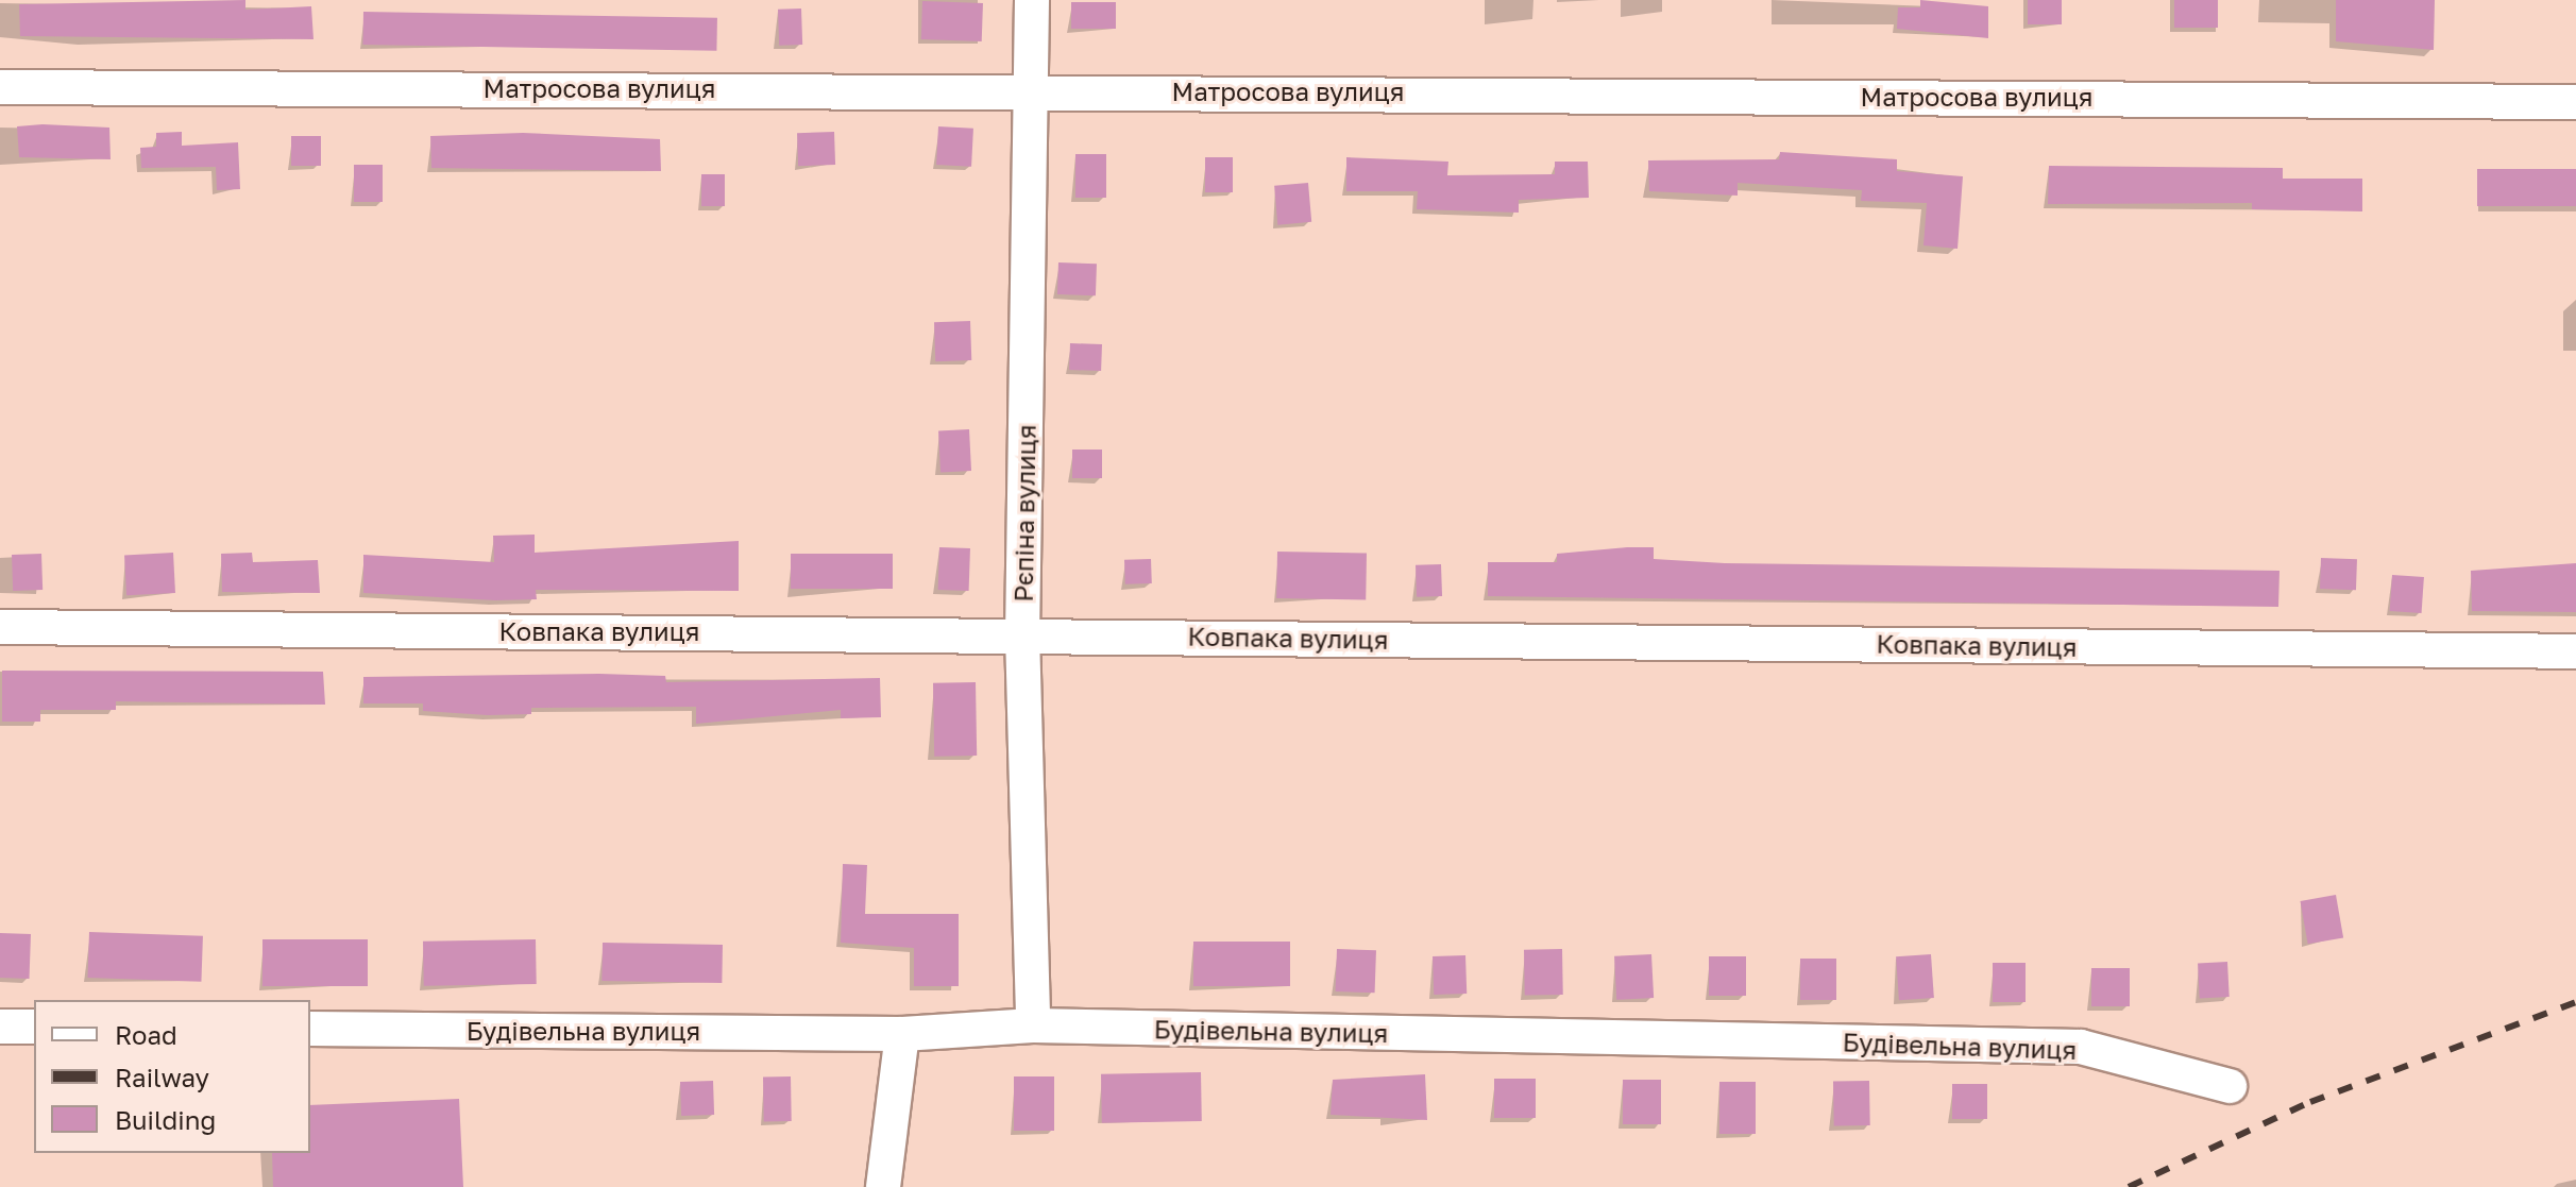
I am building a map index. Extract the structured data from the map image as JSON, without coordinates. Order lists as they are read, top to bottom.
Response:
{
  "streets": {
    "street": [
      "Матросова вулиця",
      "Рєпіна вулиця",
      "Ковпака вулиця",
      "Будівельна вулиця"
    ]
  },
  "crossings": [
    ["Матросова вулиця", "Рєпіна вулиця"],
    ["Рєпіна вулиця", "Ковпака вулиця"],
    ["Рєпіна вулиця", "Будівельна вулиця"]
  ],
  "legend": ["Road", "Railway", "Building"]
}
